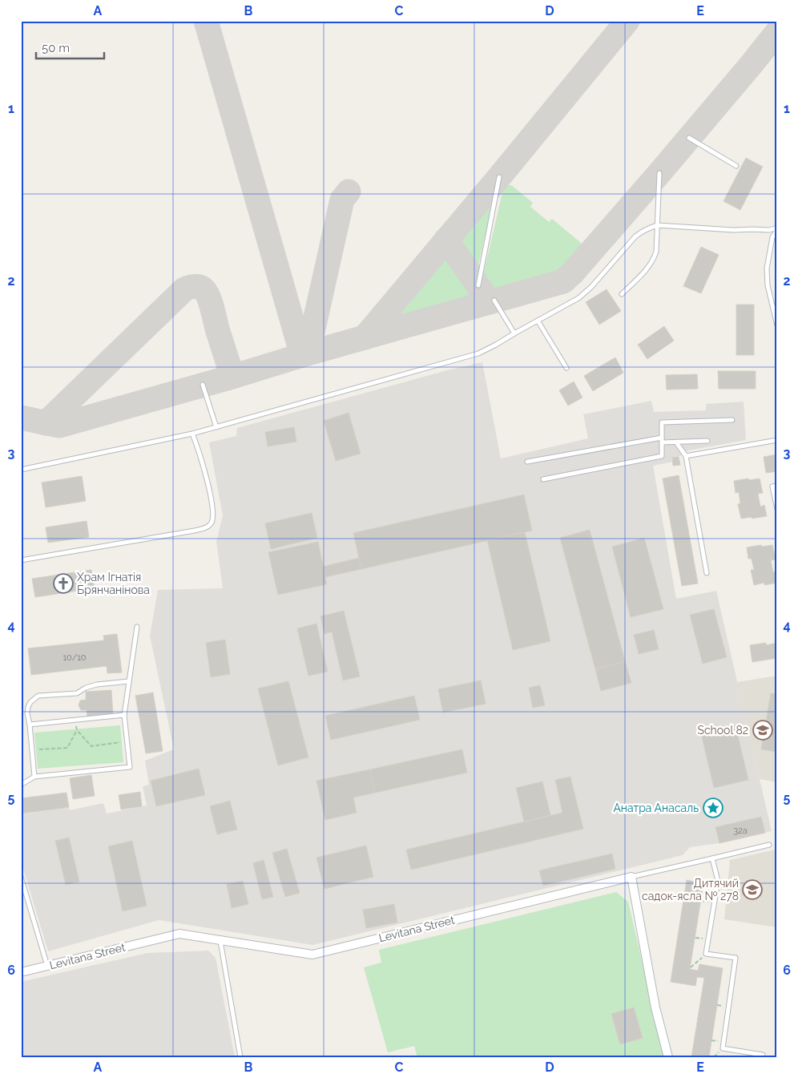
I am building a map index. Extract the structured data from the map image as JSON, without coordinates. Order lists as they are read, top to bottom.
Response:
{
  "streets": {
    "street": ["Levitana Street"]
  },
  "places": {
    "church": ["Храм Ігнатія Брянчанінова"],
    "school or university": ["School 82", "Дитячий садок-ясла № 278"],
    "place": ["Анатра Анасаль"]
  },
  "house_numbers": ["10/10", "32а"],
  "scale_bar": "50 m",
  "grid": {
    "columns": [
      "A",
      "B",
      "C",
      "D",
      "E"
    ],
    "rows": [
      "1",
      "2",
      "3",
      "4",
      "5",
      "6"
    ]
  }
}
